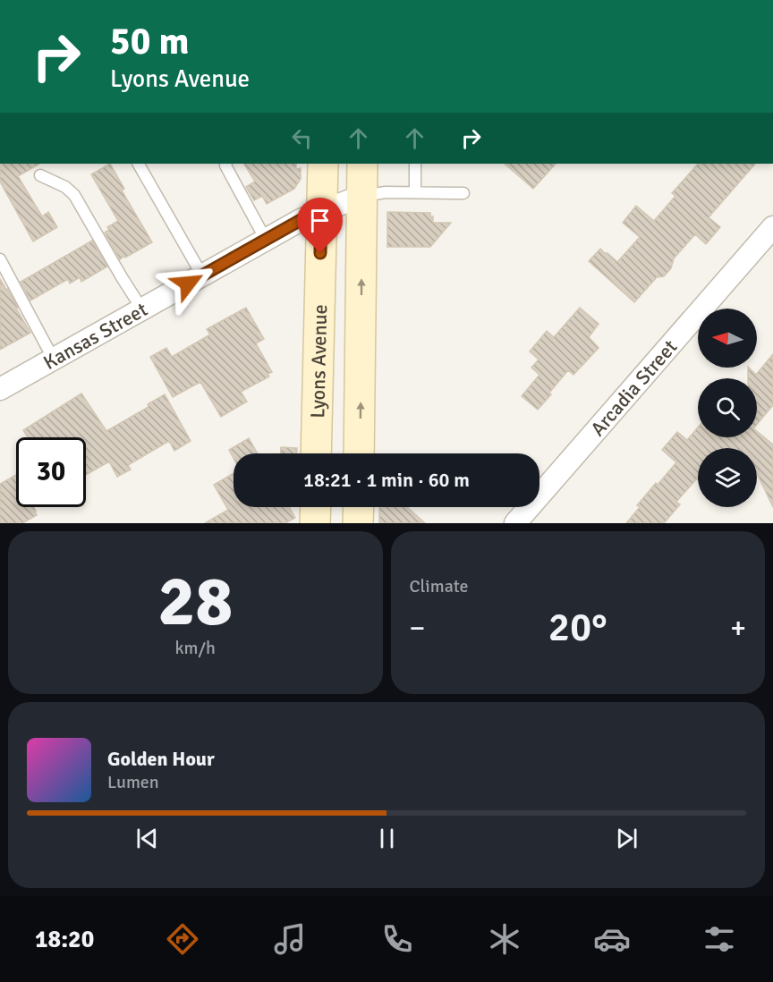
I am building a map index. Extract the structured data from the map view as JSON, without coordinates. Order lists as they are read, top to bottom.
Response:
{
  "streets": {
    "main road": ["Lyons Avenue"],
    "street": ["Kansas Street", "Arcadia Street"]
  },
  "crossings": [
    ["Kansas Street", "Lyons Avenue"]
  ],
  "north": "left",
  "page": {
    "turn": ["50 m", "Lyons Avenue"],
    "limit": "30",
    "trip": "18:21 · 1 min · 60 m",
    "tile": [
      ["28", "km/h"],
      "Climate"
    ],
    "heat": ["−", "20°", "+"],
    "song": ["Golden Hour", "Lumen"],
    "tabs": "18:20"
  }
}
